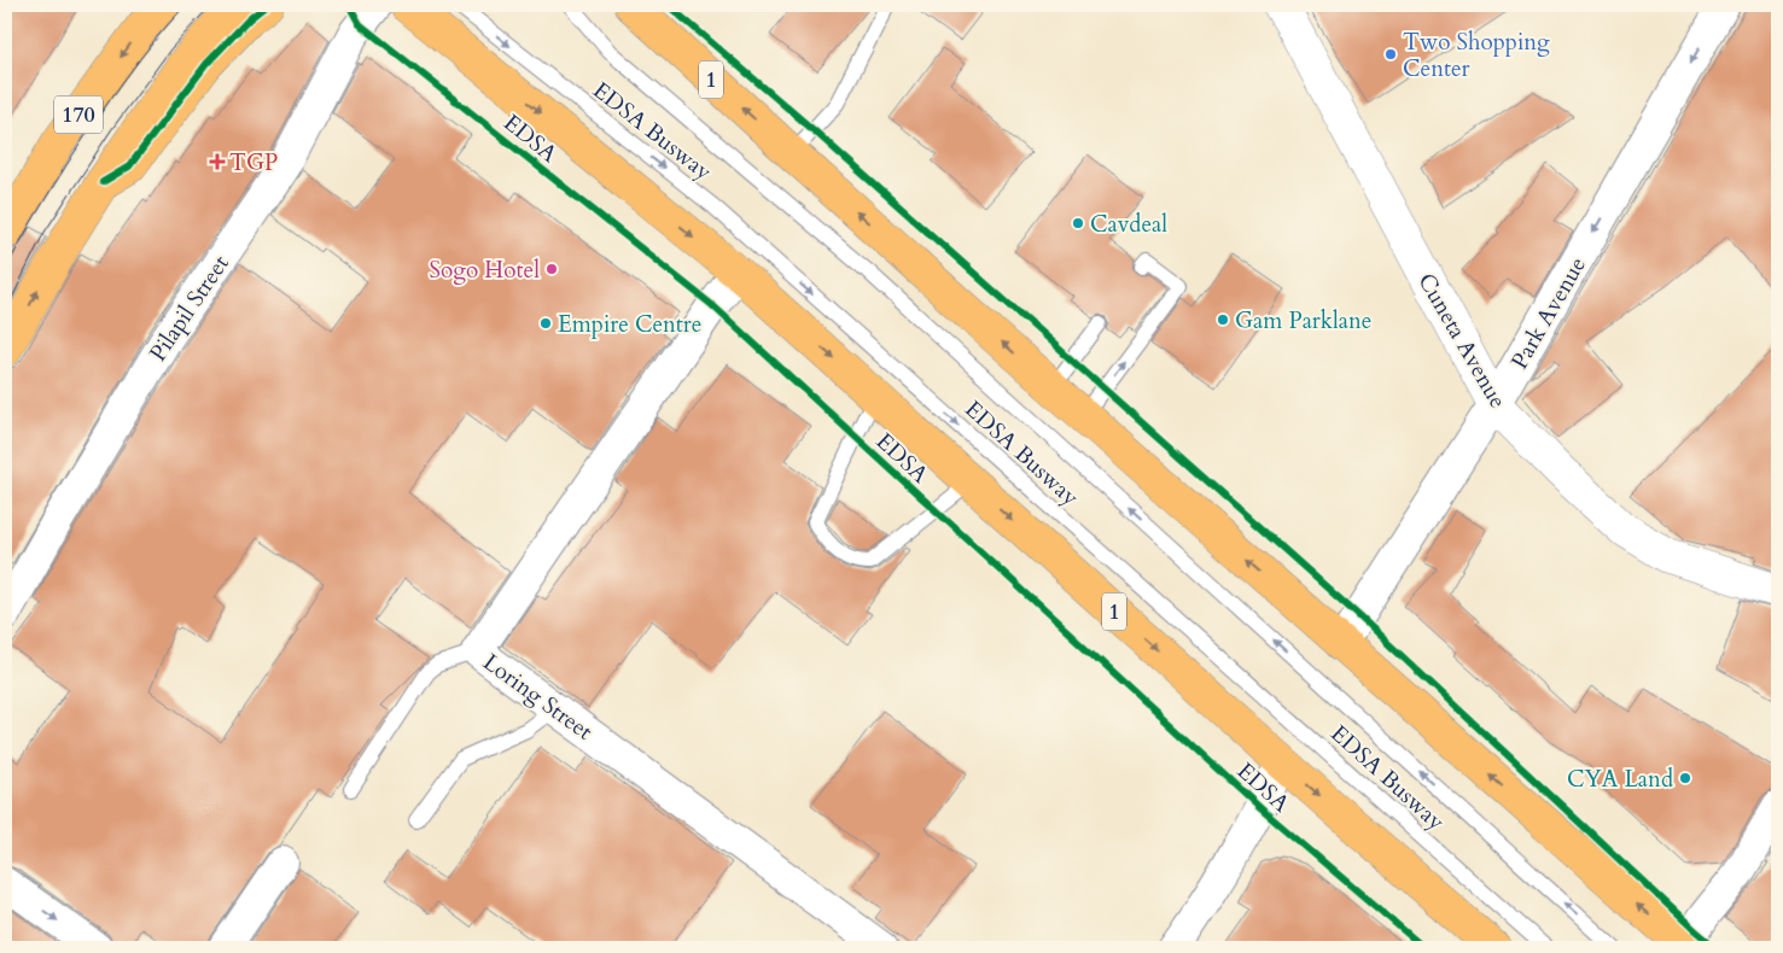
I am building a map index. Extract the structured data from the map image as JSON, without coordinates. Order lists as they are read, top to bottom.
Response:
{
  "streets": {
    "main road": ["1", "170", "EDSA"],
    "street": [
      "Pilapil Street",
      "Park Avenue",
      "Cuneta Avenue",
      "Loring Street"
    ],
    "lane": ["EDSA Busway"]
  },
  "crossings": [
    ["1", "Park Avenue"],
    ["EDSA", "Loring Street"],
    ["Park Avenue", "Cuneta Avenue"]
  ],
  "one_way": ["Park Avenue"],
  "places": {
    "other": [
      "Two Shopping Center",
      "Cavdeal",
      "Sogo Hotel",
      "Gam Parklane",
      "Empire Centre",
      "CYA Land"
    ],
    "health": ["TGP"]
  }
}
